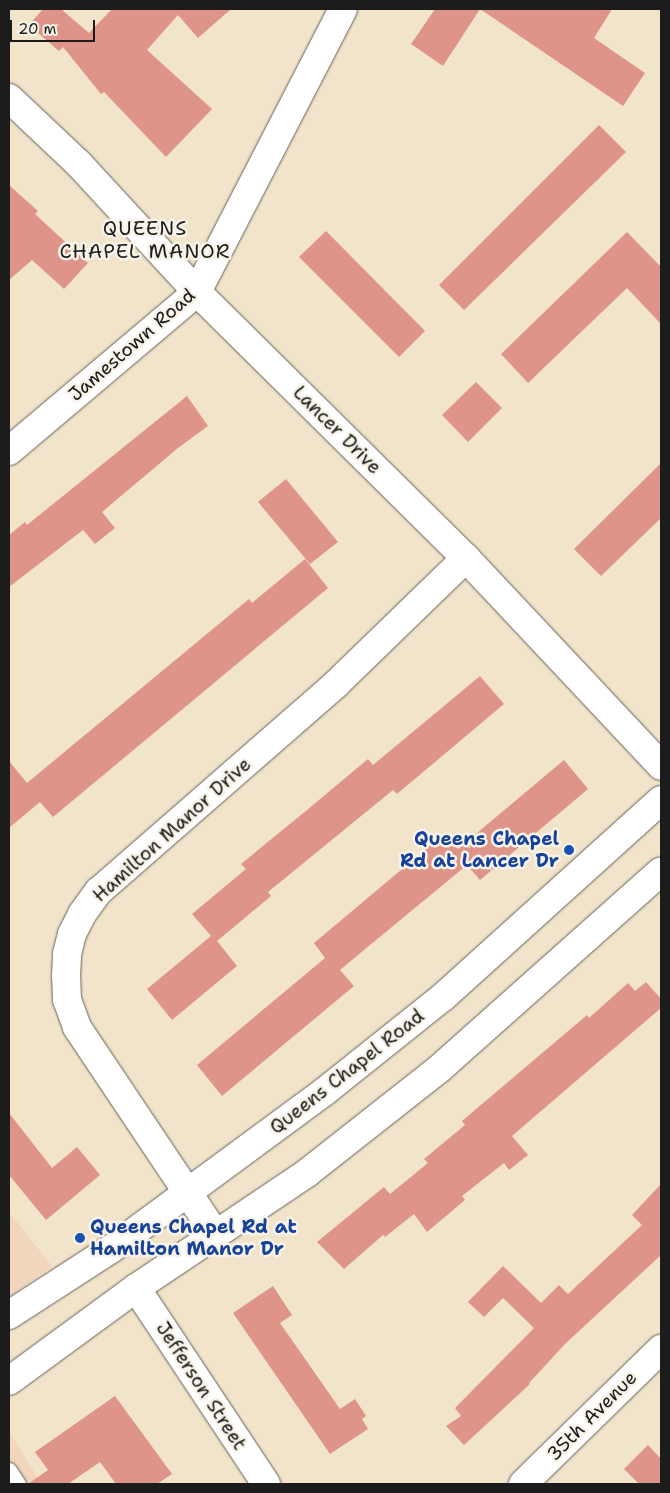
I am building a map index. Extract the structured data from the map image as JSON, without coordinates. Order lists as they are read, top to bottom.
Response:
{
  "streets": {
    "street": [
      "Jamestown Road",
      "Lancer Drive",
      "Hamilton Manor Drive",
      "Queens Chapel Road",
      "Jefferson Street",
      "35th Avenue"
    ]
  },
  "crossings": [
    ["Jamestown Road", "Lancer Drive"],
    ["Lancer Drive", "Hamilton Manor Drive"],
    ["Hamilton Manor Drive", "Queens Chapel Road"]
  ],
  "districts": ["QUEENS CHAPEL MANOR"],
  "places": ["Queens Chapel Rd at Lancer Dr", "Queens Chapel Rd at Hamilton Manor Dr"],
  "scale_bar": "20 m"
}
